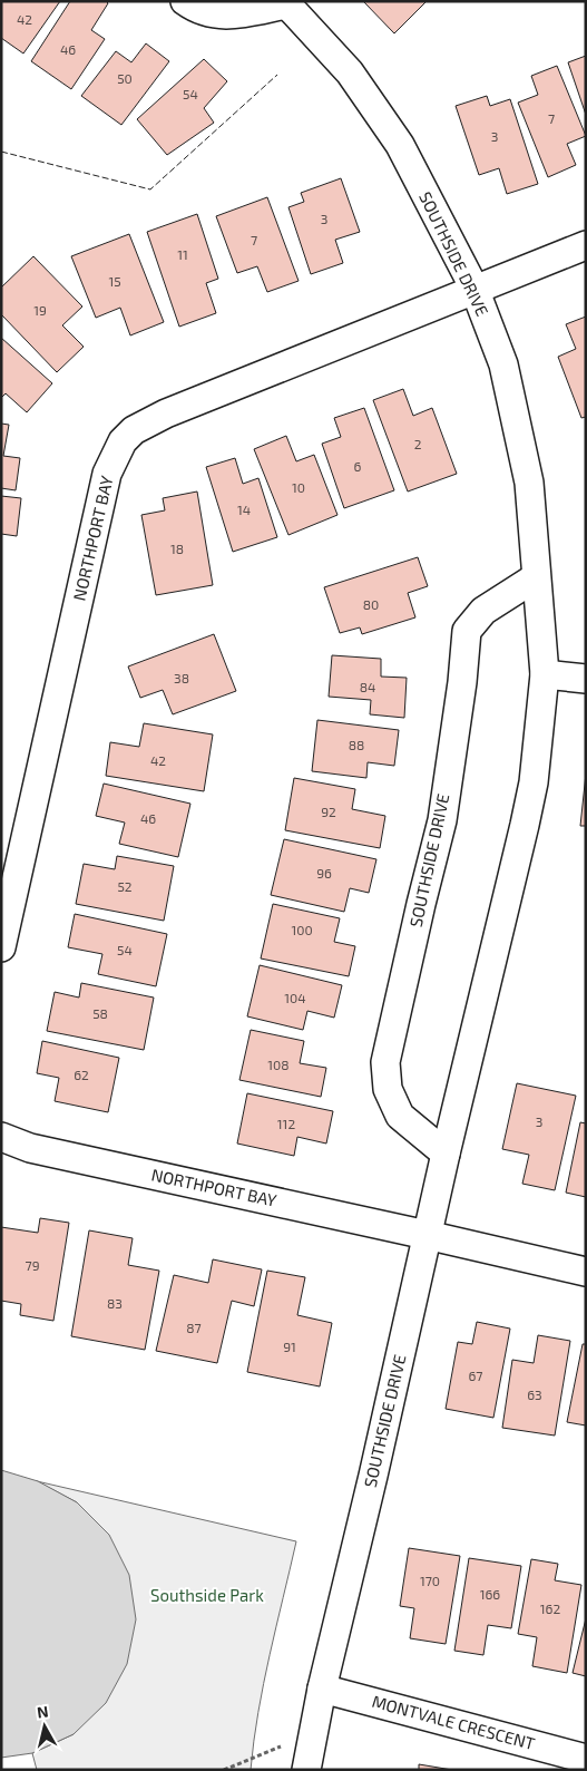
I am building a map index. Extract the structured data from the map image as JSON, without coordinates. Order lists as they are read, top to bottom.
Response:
{
  "streets": {
    "street": ["SOUTHSIDE DRIVE", "NORTHPORT BAY", "MONTVALE CRESCENT"]
  },
  "crossings": [
    ["SOUTHSIDE DRIVE", "NORTHPORT BAY"],
    ["SOUTHSIDE DRIVE", "MONTVALE CRESCENT"]
  ],
  "parks": ["Southside Park"],
  "house_numbers": [
    "42",
    "46",
    "50",
    "54",
    "7",
    "3",
    "3",
    "7",
    "11",
    "15",
    "19",
    "2",
    "6",
    "10",
    "14",
    "18",
    "80",
    "38",
    "84",
    "88",
    "42",
    "92",
    "46",
    "96",
    "52",
    "100",
    "54",
    "104",
    "58",
    "108",
    "62",
    "3",
    "112",
    "79",
    "83",
    "87",
    "91",
    "67",
    "63",
    "170",
    "166",
    "162"
  ],
  "north": "top"
}
